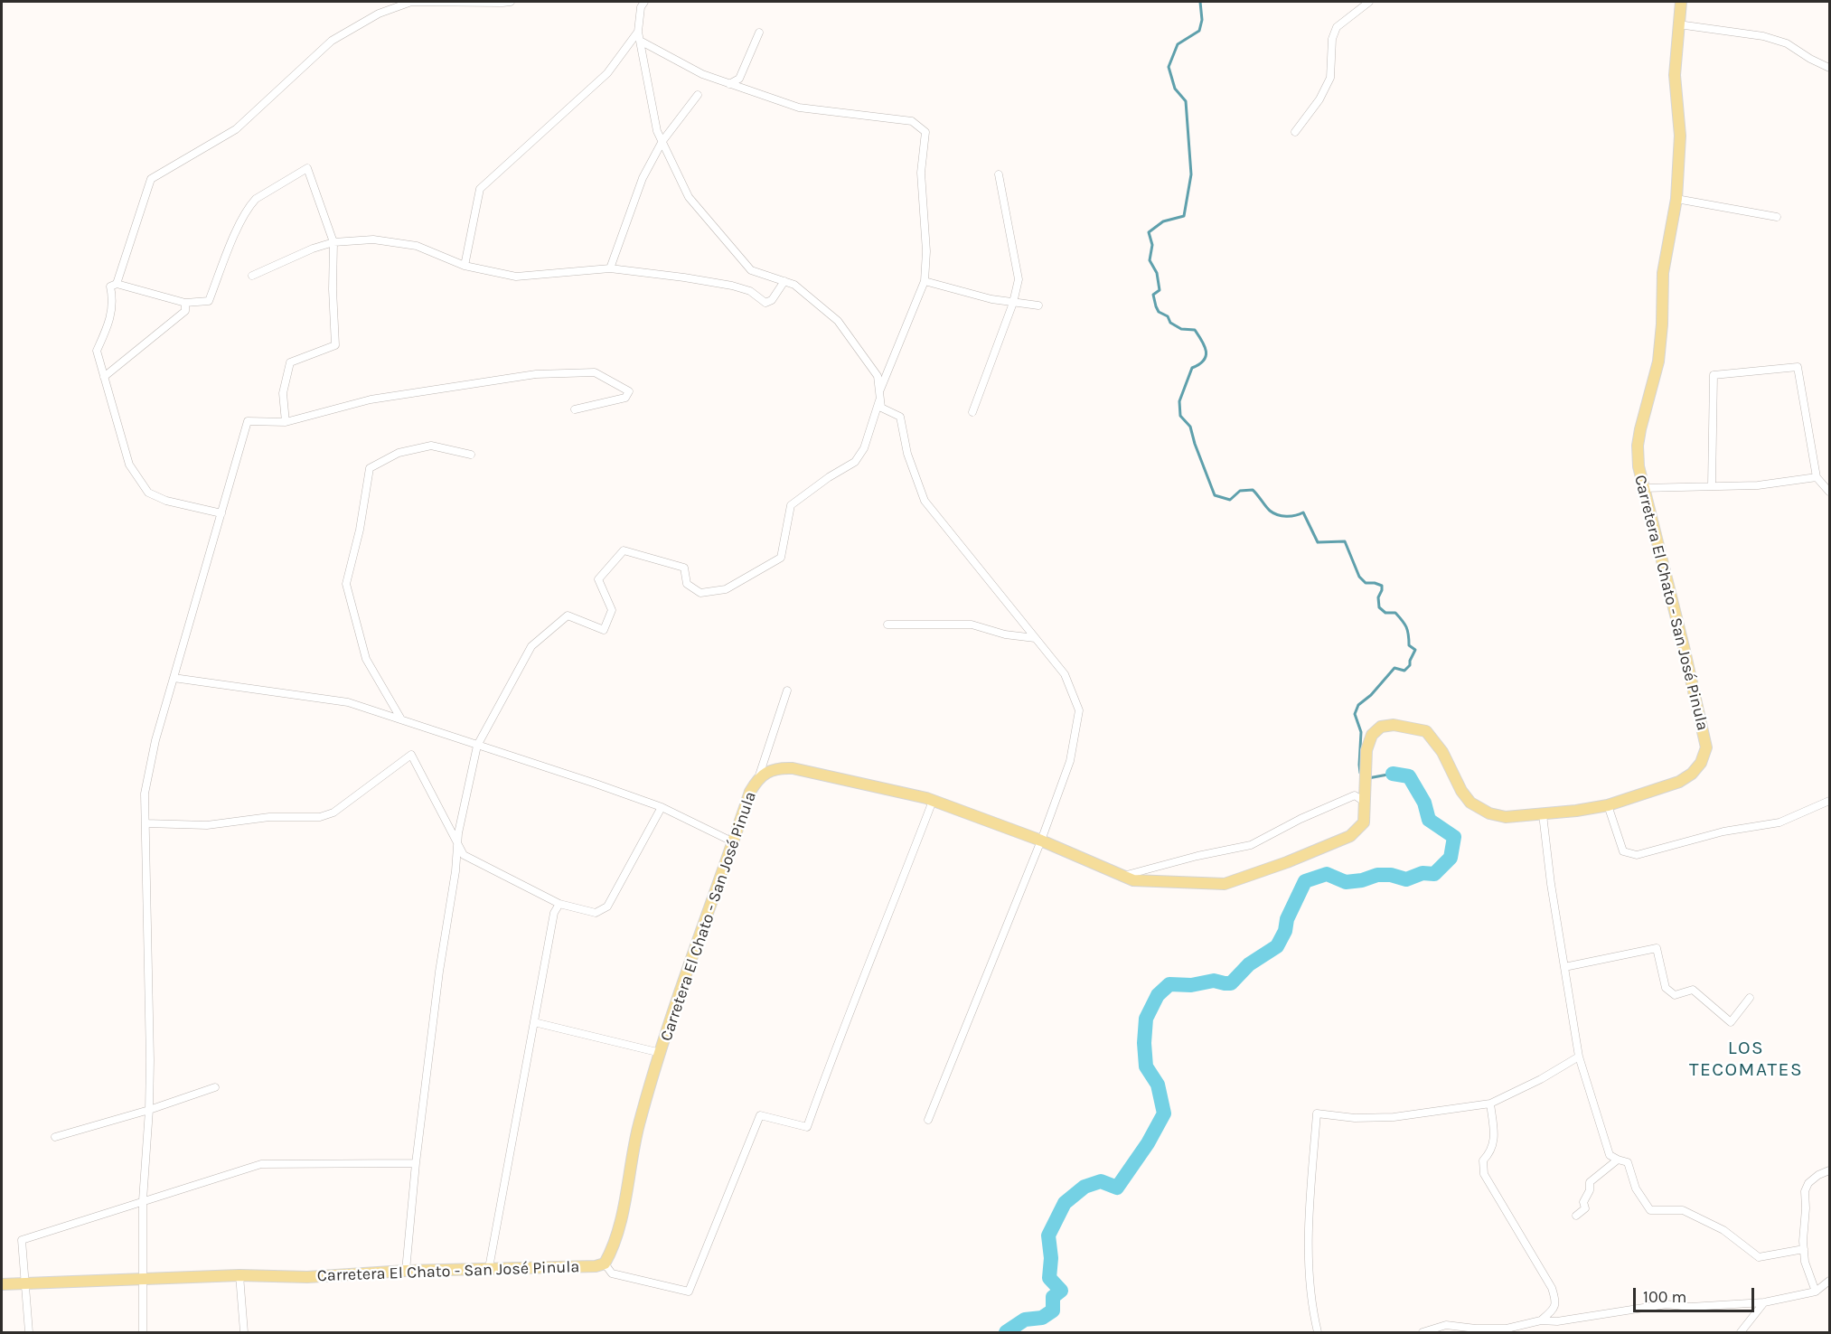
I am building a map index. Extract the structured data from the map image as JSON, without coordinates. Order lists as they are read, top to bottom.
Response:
{
  "streets": {
    "main road": ["Carretera El Chato - San José Pinula"]
  },
  "districts": ["LOS TECOMATES"],
  "scale_bar": "100 m"
}
